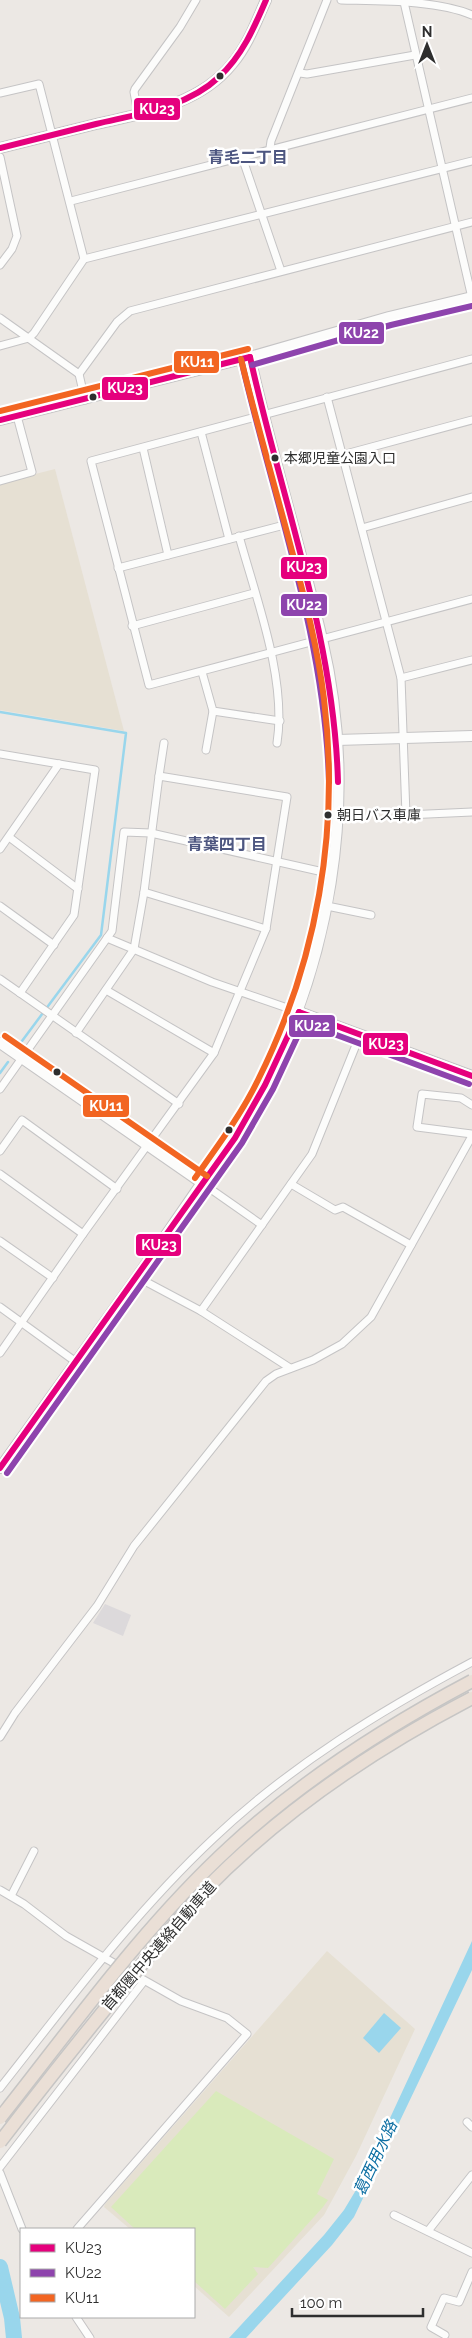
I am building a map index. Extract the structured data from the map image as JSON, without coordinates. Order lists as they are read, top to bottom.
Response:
{
  "streets": {
    "highway": ["首都圏中央連絡自動車道"]
  },
  "districts": ["青毛二丁目", "青葉四丁目"],
  "water": ["葛西用水路"],
  "places": ["本郷児童公園入口", "朝日バス車庫"],
  "lines": ["transit line KU23", "transit line KU22", "transit line KU11"],
  "legend": ["KU23", "KU22", "KU11"],
  "scale_bar": "100 m",
  "north": "top"
}
